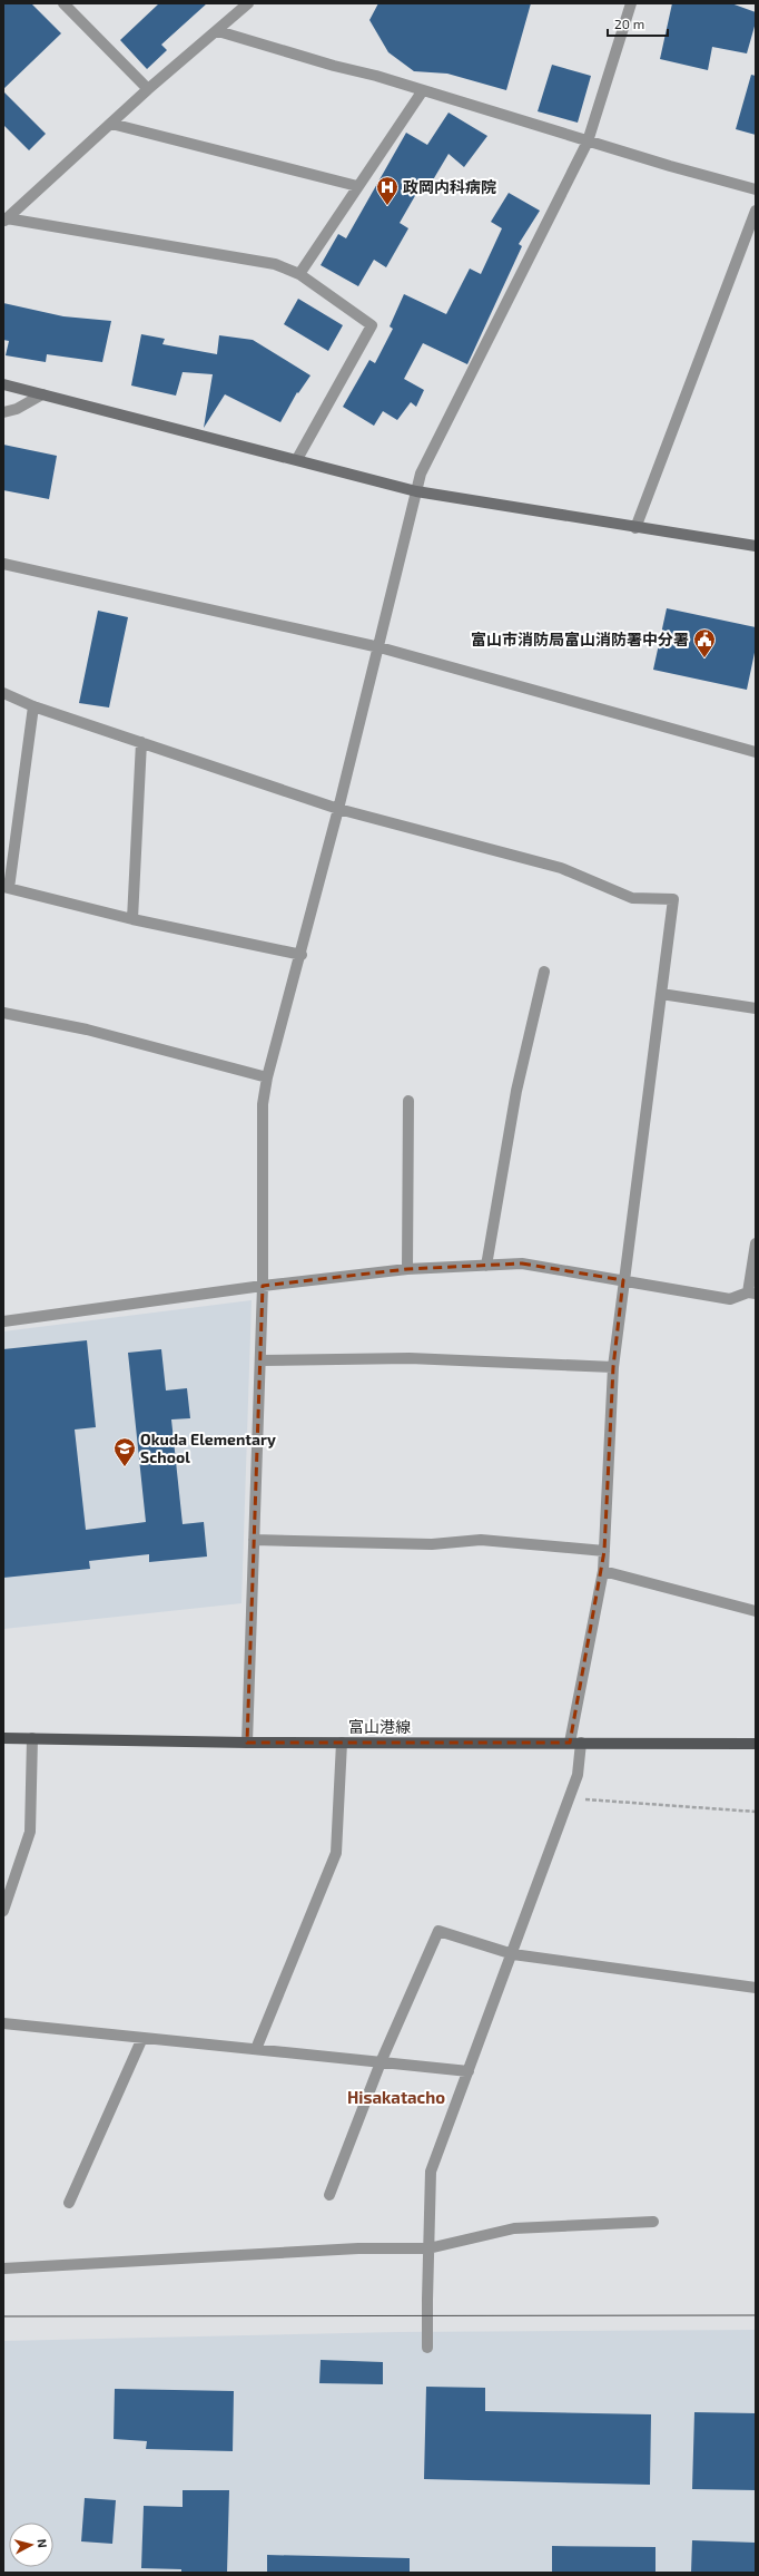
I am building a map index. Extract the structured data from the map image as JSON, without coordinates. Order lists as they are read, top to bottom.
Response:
{
  "streets": {
    "main road": ["富山港線"]
  },
  "districts": ["Hisakatacho"],
  "places": {
    "hospital": ["政岡内科病院"],
    "public building": ["富山市消防局富山消防署中分署"],
    "school or university": ["Okuda Elementary School"]
  },
  "scale_bar": "20 m",
  "north": "right"
}
